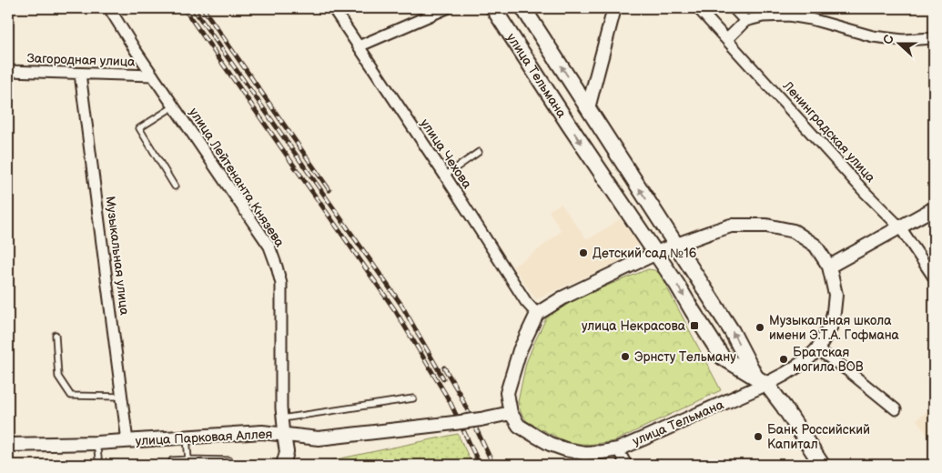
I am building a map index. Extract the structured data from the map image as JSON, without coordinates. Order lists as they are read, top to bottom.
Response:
{
  "streets": {
    "main road": ["улица Тельмана"],
    "street": [
      "Загородная улица",
      "Ленинградская улица",
      "улица Чехова",
      "улица Лейтенанта Князева",
      "Музыкальная улица",
      "улица Парковая Аллея"
    ]
  },
  "crossings": [
    ["Загородная улица", "улица Лейтенанта Князева"],
    ["Загородная улица", "Музыкальная улица"],
    ["улица Тельмана", "улица Чехова"],
    ["улица Тельмана", "улица Парковая Аллея"],
    ["улица Лейтенанта Князева", "улица Парковая Аллея"],
    ["Музыкальная улица", "улица Парковая Аллея"]
  ],
  "places": {
    "other": [
      "Детский сад №16",
      "Музыкальная школа имени Э.Т.А. Гофмана",
      "Эрнсту Тельману",
      "Братская могила ВОВ",
      "Банк Российский Капитал"
    ],
    "transit": ["улица Некрасова"]
  },
  "north": "left"
}
